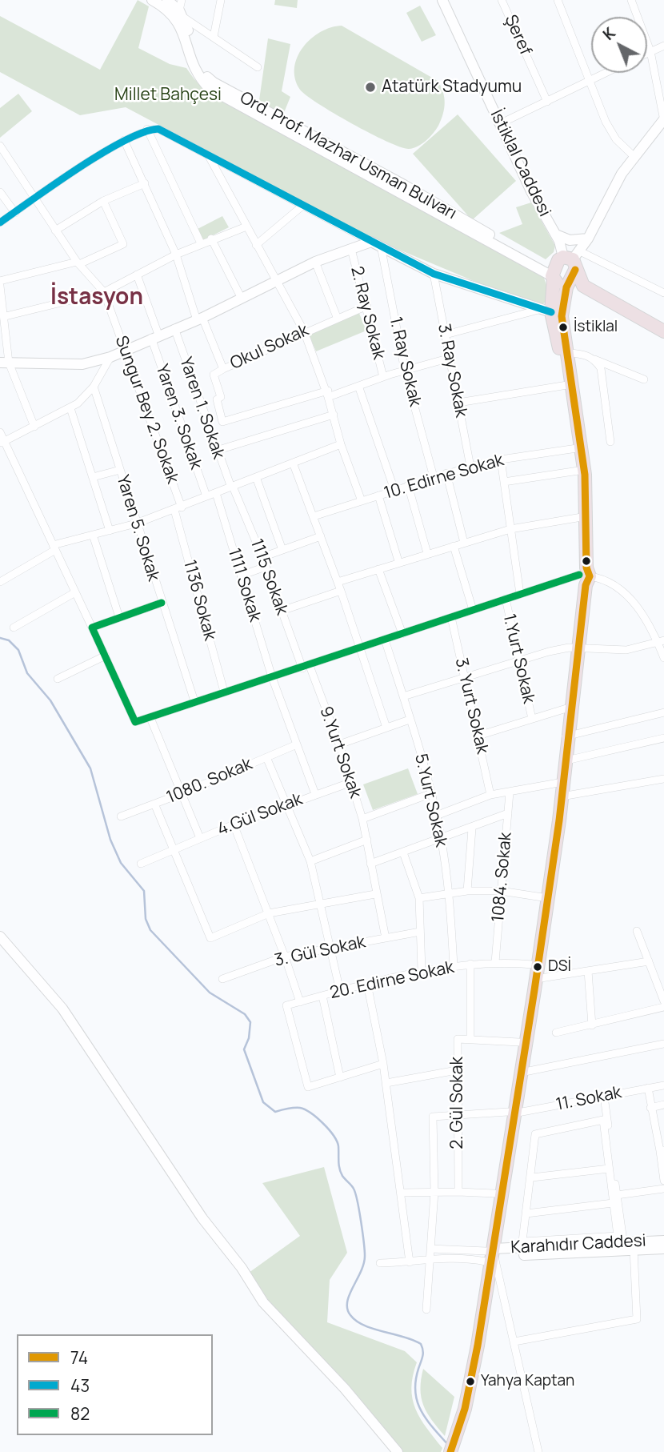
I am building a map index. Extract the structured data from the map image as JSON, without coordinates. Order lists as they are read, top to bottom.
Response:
{
  "streets": {
    "street": [
      "Şeref",
      "Ord. Prof. Mazhar Usman Bulvarı",
      "İstiklal Caddesi",
      "2. Ray Sokak",
      "Okul Sokak",
      "1. Ray Sokak",
      "3. Ray Sokak",
      "Yaren 1. Sokak",
      "Sungur Bey 2. Sokak",
      "Yaren 3. Sokak",
      "10. Edirne Sokak",
      "Yaren 5. Sokak",
      "1115 Sokak",
      "1111 Sokak",
      "1136 Sokak",
      "1.Yurt Sokak",
      "3. Yurt Sokak",
      "9.Yurt Sokak",
      "1080. Sokak",
      "5.Yurt Sokak",
      "4.Gül Sokak",
      "1084. Sokak",
      "3. Gül Sokak",
      "20. Edirne Sokak",
      "11. Sokak",
      "2. Gül Sokak",
      "Karahıdır Caddesi"
    ]
  },
  "crossings": [
    ["Ord. Prof. Mazhar Usman Bulvarı", "İstiklal Caddesi"],
    ["2. Ray Sokak", "Okul Sokak"],
    ["1. Ray Sokak", "10. Edirne Sokak"],
    ["3. Ray Sokak", "10. Edirne Sokak"],
    ["Yaren 1. Sokak", "1115 Sokak"],
    ["Sungur Bey 2. Sokak", "1136 Sokak"],
    ["1115 Sokak", "9.Yurt Sokak"],
    ["1111 Sokak", "1080. Sokak"],
    ["1111 Sokak", "4.Gül Sokak"],
    ["9.Yurt Sokak", "4.Gül Sokak"],
    ["9.Yurt Sokak", "3. Gül Sokak"],
    ["5.Yurt Sokak", "20. Edirne Sokak"],
    ["1084. Sokak", "20. Edirne Sokak"],
    ["11. Sokak", "2. Gül Sokak"]
  ],
  "districts": ["İstasyon"],
  "parks": ["Millet Bahçesi"],
  "places": [
    "Atatürk Stadyumu",
    "İstiklal",
    "DSİ",
    "Yahya Kaptan"
  ],
  "lines": ["transit line 43", "transit line 74", "transit line 82"],
  "legend": ["74", "43", "82"],
  "north": "top left"
}
